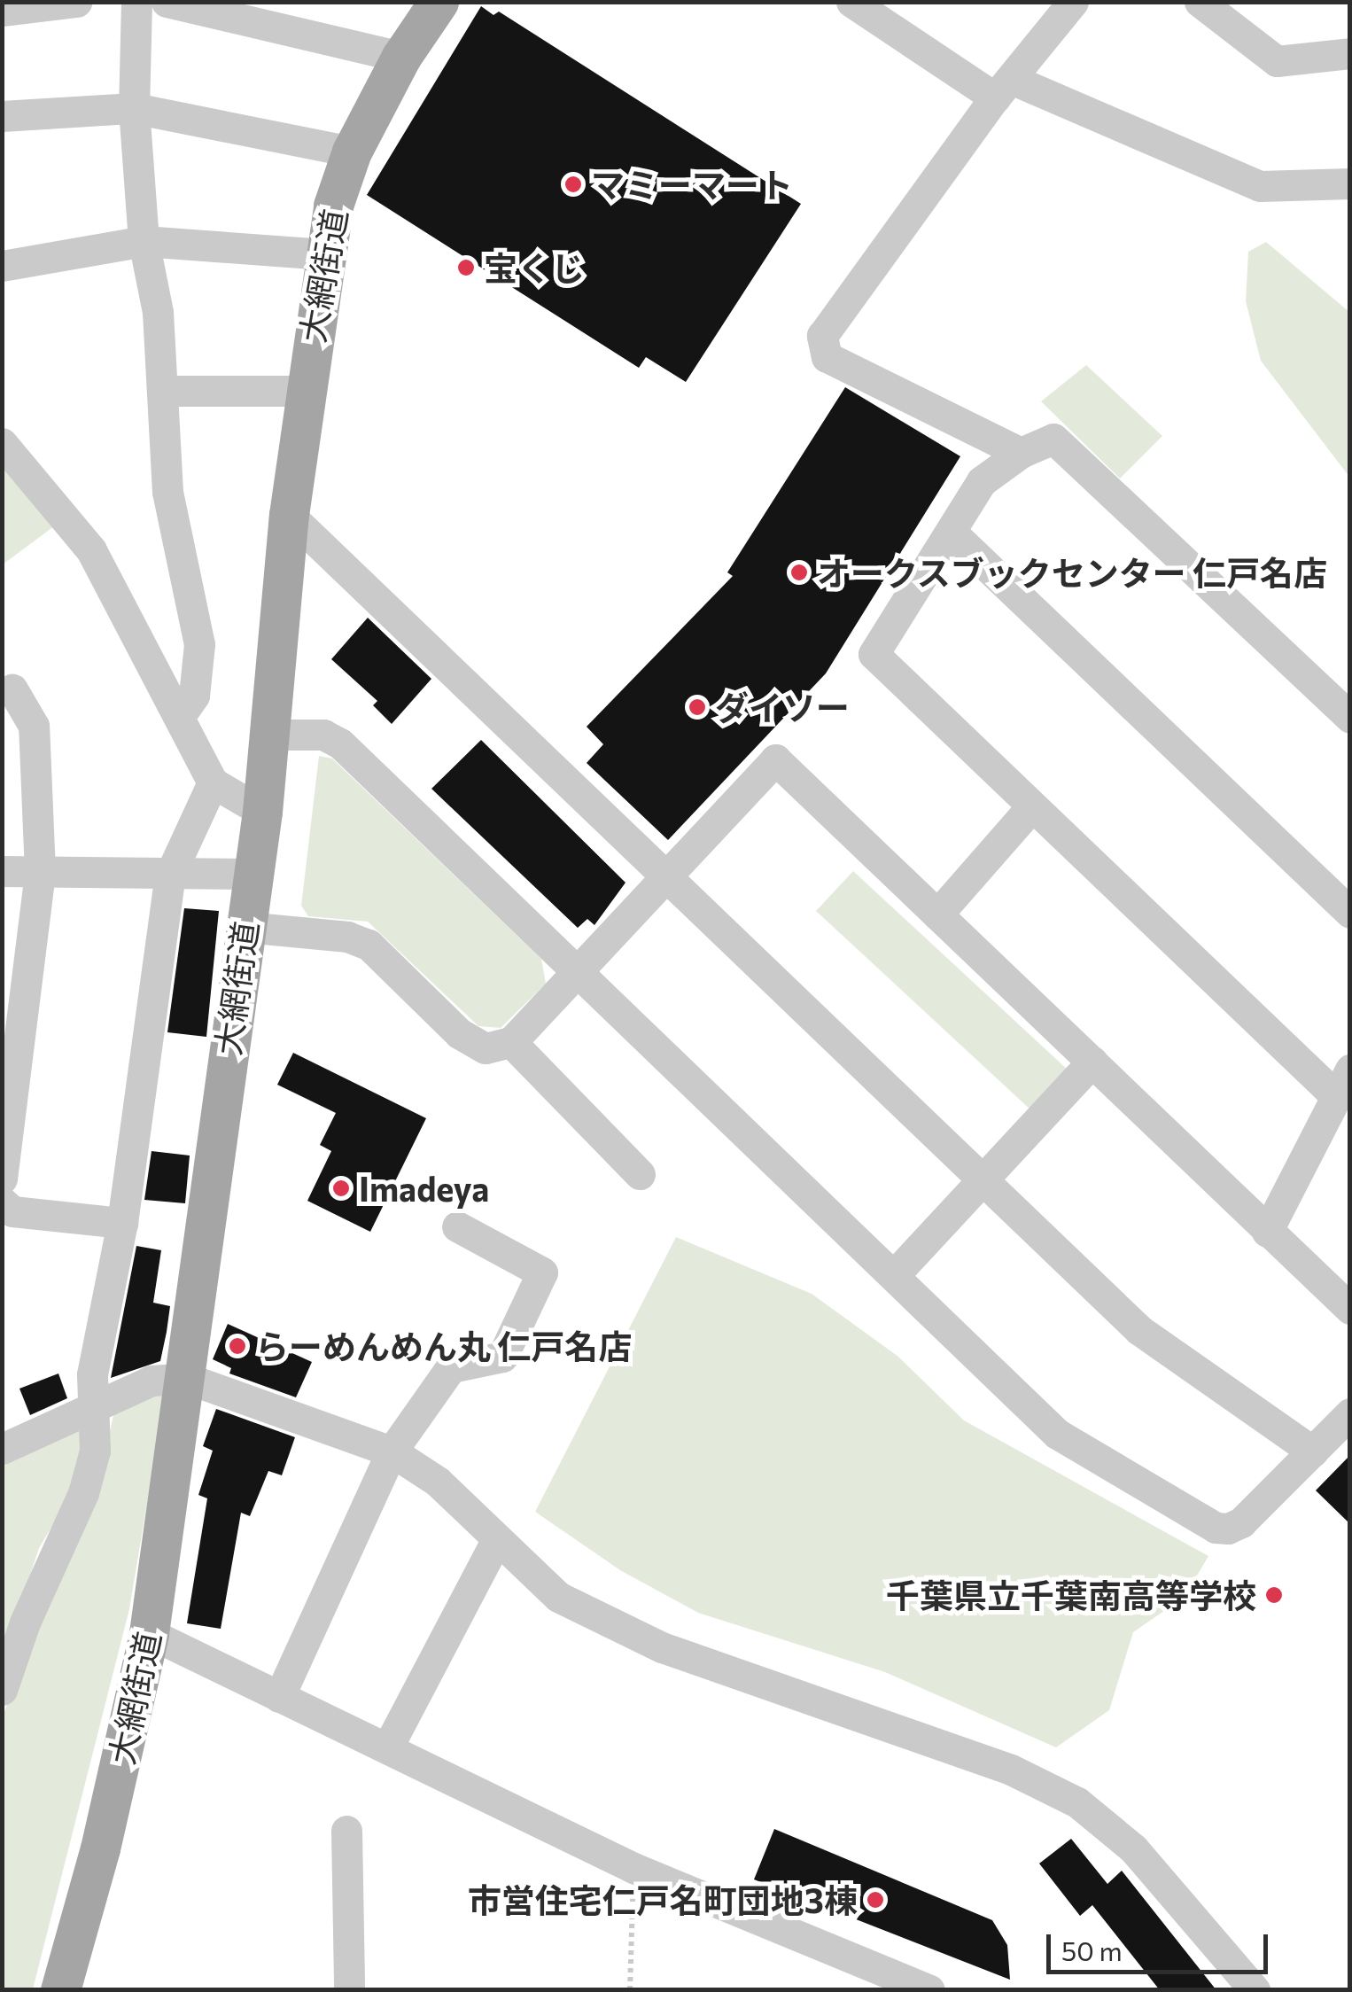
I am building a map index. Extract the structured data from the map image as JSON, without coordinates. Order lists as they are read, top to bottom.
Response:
{
  "streets": {
    "main road": ["大網街道"]
  },
  "places": [
    "マミーマート",
    "宝くじ",
    "オークスブックセンター 仁戸名店",
    "ダイソー",
    "Imadeya",
    "らーめんめん丸 仁戸名店",
    "千葉県立千葉南高等学校",
    "市営住宅仁戸名町団地3棟"
  ],
  "scale_bar": "50 m"
}
